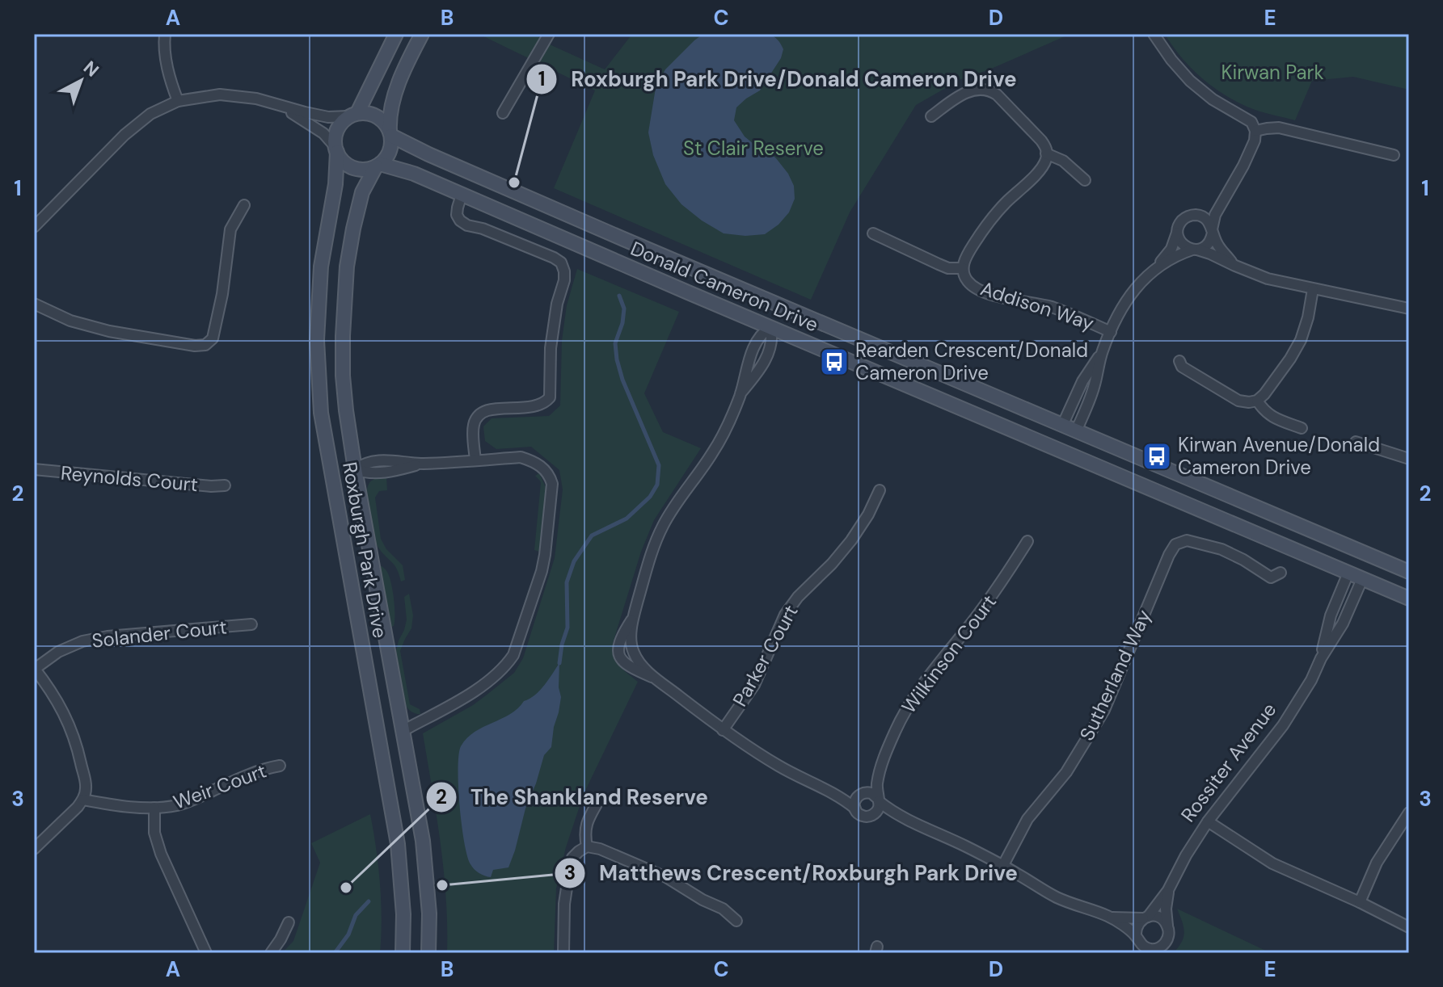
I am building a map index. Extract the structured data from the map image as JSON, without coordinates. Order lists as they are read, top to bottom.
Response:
{
  "streets": {
    "street": [
      "Donald Cameron Drive",
      "Addison Way",
      "Reynolds Court",
      "Roxburgh Park Drive",
      "Solander Court",
      "Wilkinson Court",
      "Parker Court",
      "Sutherland Way",
      "Rossiter Avenue",
      "Weir Court"
    ]
  },
  "crossings": [
    ["Donald Cameron Drive", "Roxburgh Park Drive"],
    ["Donald Cameron Drive", "Rossiter Avenue"]
  ],
  "parks": ["Kirwan Park", "St Clair Reserve"],
  "places": {
    "other": ["Roxburgh Park Drive/Donald Cameron Drive", "Matthews Crescent/Roxburgh Park Drive", "The Shankland Reserve"],
    "bus stop": ["Rearden Crescent/Donald Cameron Drive", "Kirwan Avenue/Donald Cameron Drive"]
  },
  "north": "top right",
  "grid": {
    "columns": [
      "A",
      "B",
      "C",
      "D",
      "E"
    ],
    "rows": ["1", "2", "3"]
  }
}
